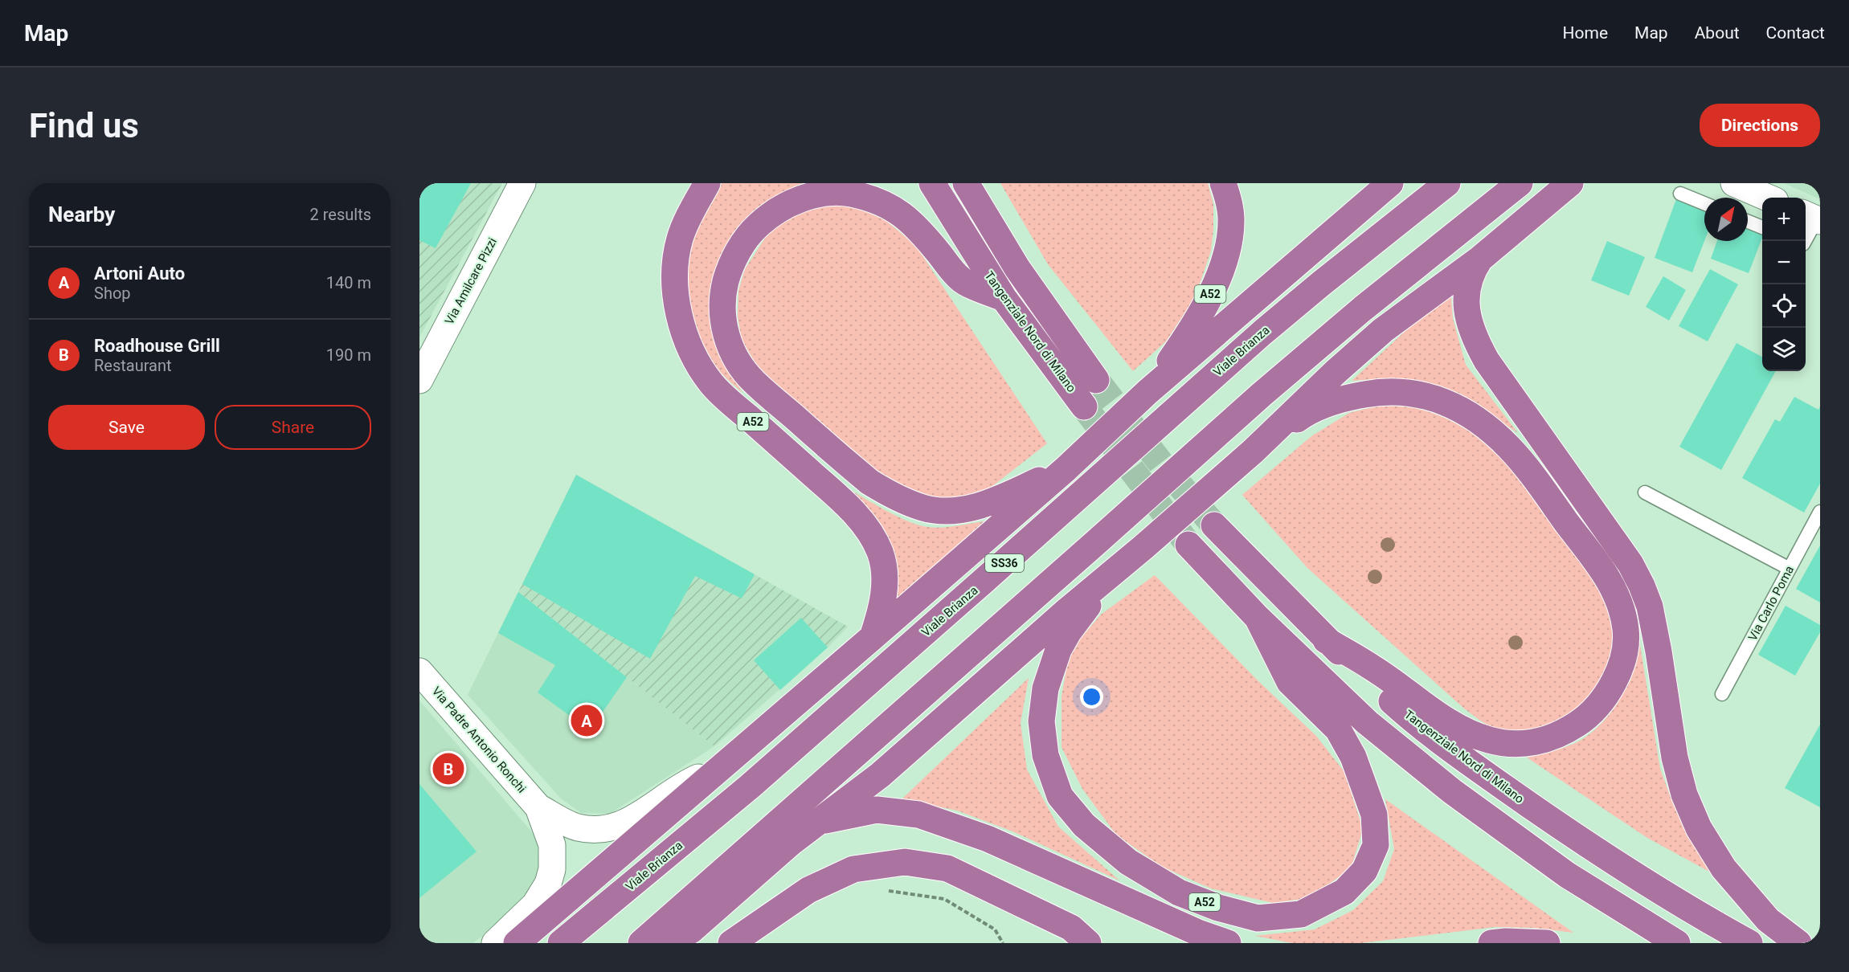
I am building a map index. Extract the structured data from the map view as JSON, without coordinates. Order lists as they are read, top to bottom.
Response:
{
  "streets": {
    "highway": [
      "A52",
      "Tangenziale Nord di Milano",
      "Viale Brianza",
      "SS36"
    ],
    "street": ["Via Amilcare Pizzi", "Via Padre Antonio Ronchi"],
    "lane": ["Via Carlo Poma"]
  },
  "north": "top right",
  "page": {
    "header": "Map",
    "nav": [
      "Home",
      "Map",
      "About",
      "Contact"
    ],
    "buttons": [
      "Directions",
      ["Save", "Share"]
    ],
    "title": "Find us",
    "heading": ["Nearby", "2 results"],
    "map_buttons": ["+", "−"],
    "list": [
      {
        "mark": "A",
        "name": "Artoni Auto",
        "note": "Shop",
        "value": "140 m"
      },
      {
        "mark": "B",
        "name": "Roadhouse Grill",
        "note": "Restaurant",
        "value": "190 m"
      }
    ],
    "pins": ["A", "B"]
  }
}
